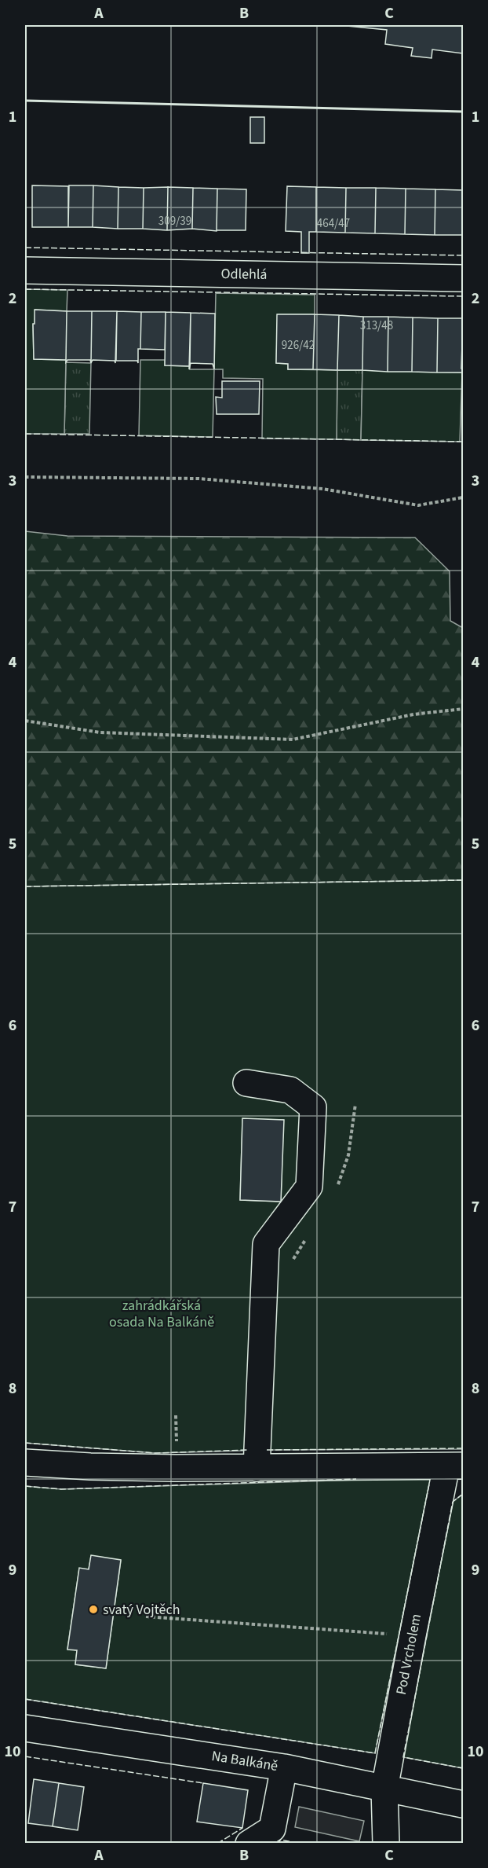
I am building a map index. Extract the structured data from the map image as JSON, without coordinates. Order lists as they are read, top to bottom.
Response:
{
  "streets": {
    "street": ["Odlehlá", "Pod Vrcholem", "Na Balkáně"]
  },
  "crossings": [
    ["Pod Vrcholem", "Na Balkáně"]
  ],
  "parks": ["zahrádkářská osada Na Balkáně"],
  "places": ["svatý Vojtěch"],
  "house_numbers": [
    "309/39",
    "464/47",
    "313/48",
    "926/42"
  ],
  "grid": {
    "columns": ["A", "B", "C"],
    "rows": [
      "1",
      "2",
      "3",
      "4",
      "5",
      "6",
      "7",
      "8",
      "9",
      "10"
    ]
  }
}
